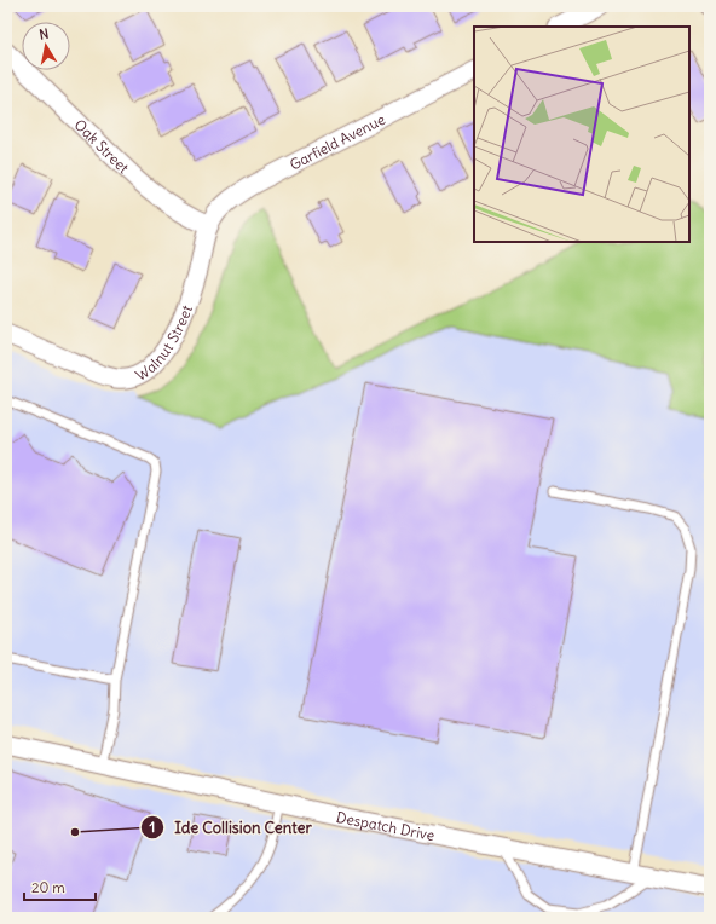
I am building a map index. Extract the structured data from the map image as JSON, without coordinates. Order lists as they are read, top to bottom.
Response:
{
  "streets": {
    "street": [
      "Garfield Avenue",
      "Oak Street",
      "Walnut Street",
      "Despatch Drive"
    ]
  },
  "crossings": [
    ["Garfield Avenue", "Oak Street"],
    ["Garfield Avenue", "Walnut Street"],
    ["Oak Street", "Walnut Street"]
  ],
  "places": ["Ide Collision Center"],
  "scale_bar": "20 m",
  "north": "top"
}
